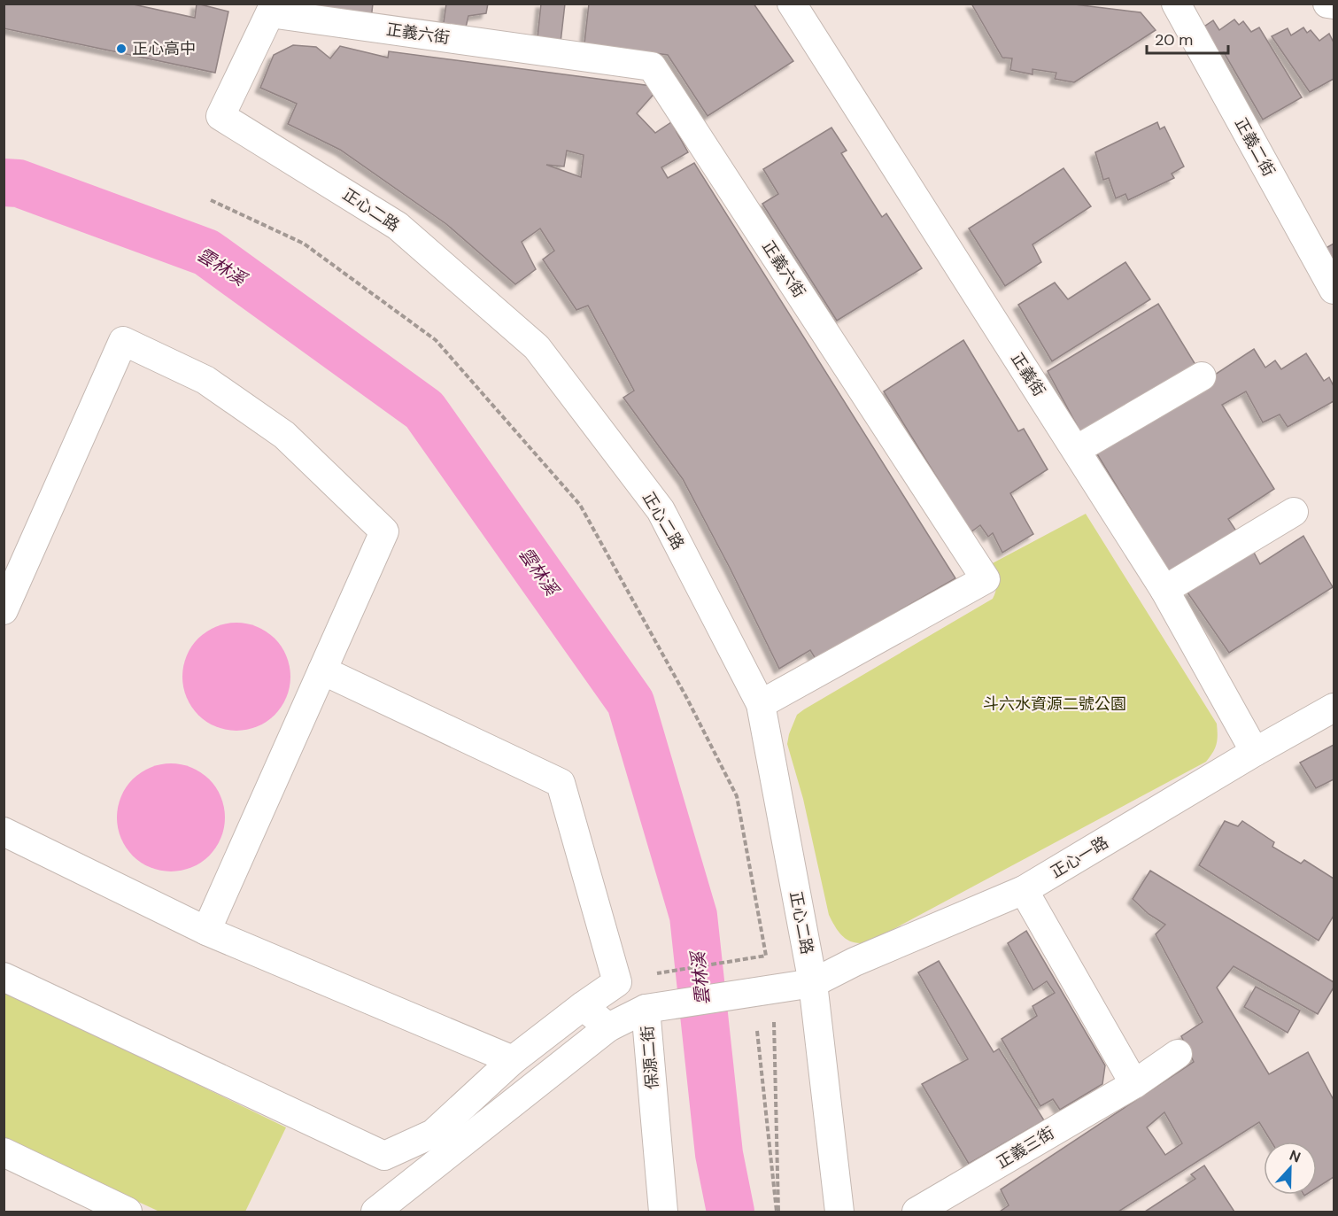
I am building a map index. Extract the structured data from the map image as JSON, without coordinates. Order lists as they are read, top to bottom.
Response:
{
  "streets": {
    "street": [
      "正義六街",
      "正義二街",
      "正心二路",
      "正義街",
      "正心一路",
      "保源二街",
      "正義三街"
    ]
  },
  "crossings": [
    ["正義六街", "正心二路"],
    ["正心二路", "正心一路"],
    ["正心二路", "保源二街"],
    ["正義街", "正心一路"],
    ["正心一路", "保源二街"]
  ],
  "water": ["雲林溪"],
  "parks": ["斗六水資源二號公園"],
  "places": ["正心高中"],
  "scale_bar": "20 m",
  "north": "top"
}
